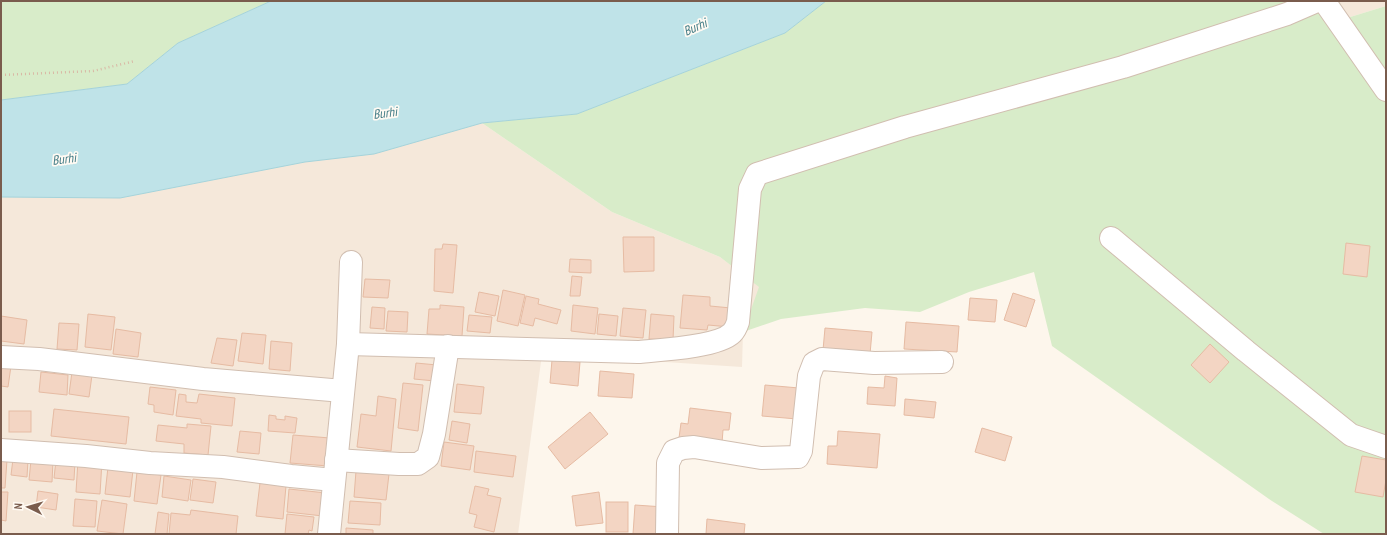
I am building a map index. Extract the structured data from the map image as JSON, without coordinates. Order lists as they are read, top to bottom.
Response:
{
  "water": ["Burhi"],
  "north": "left"
}
